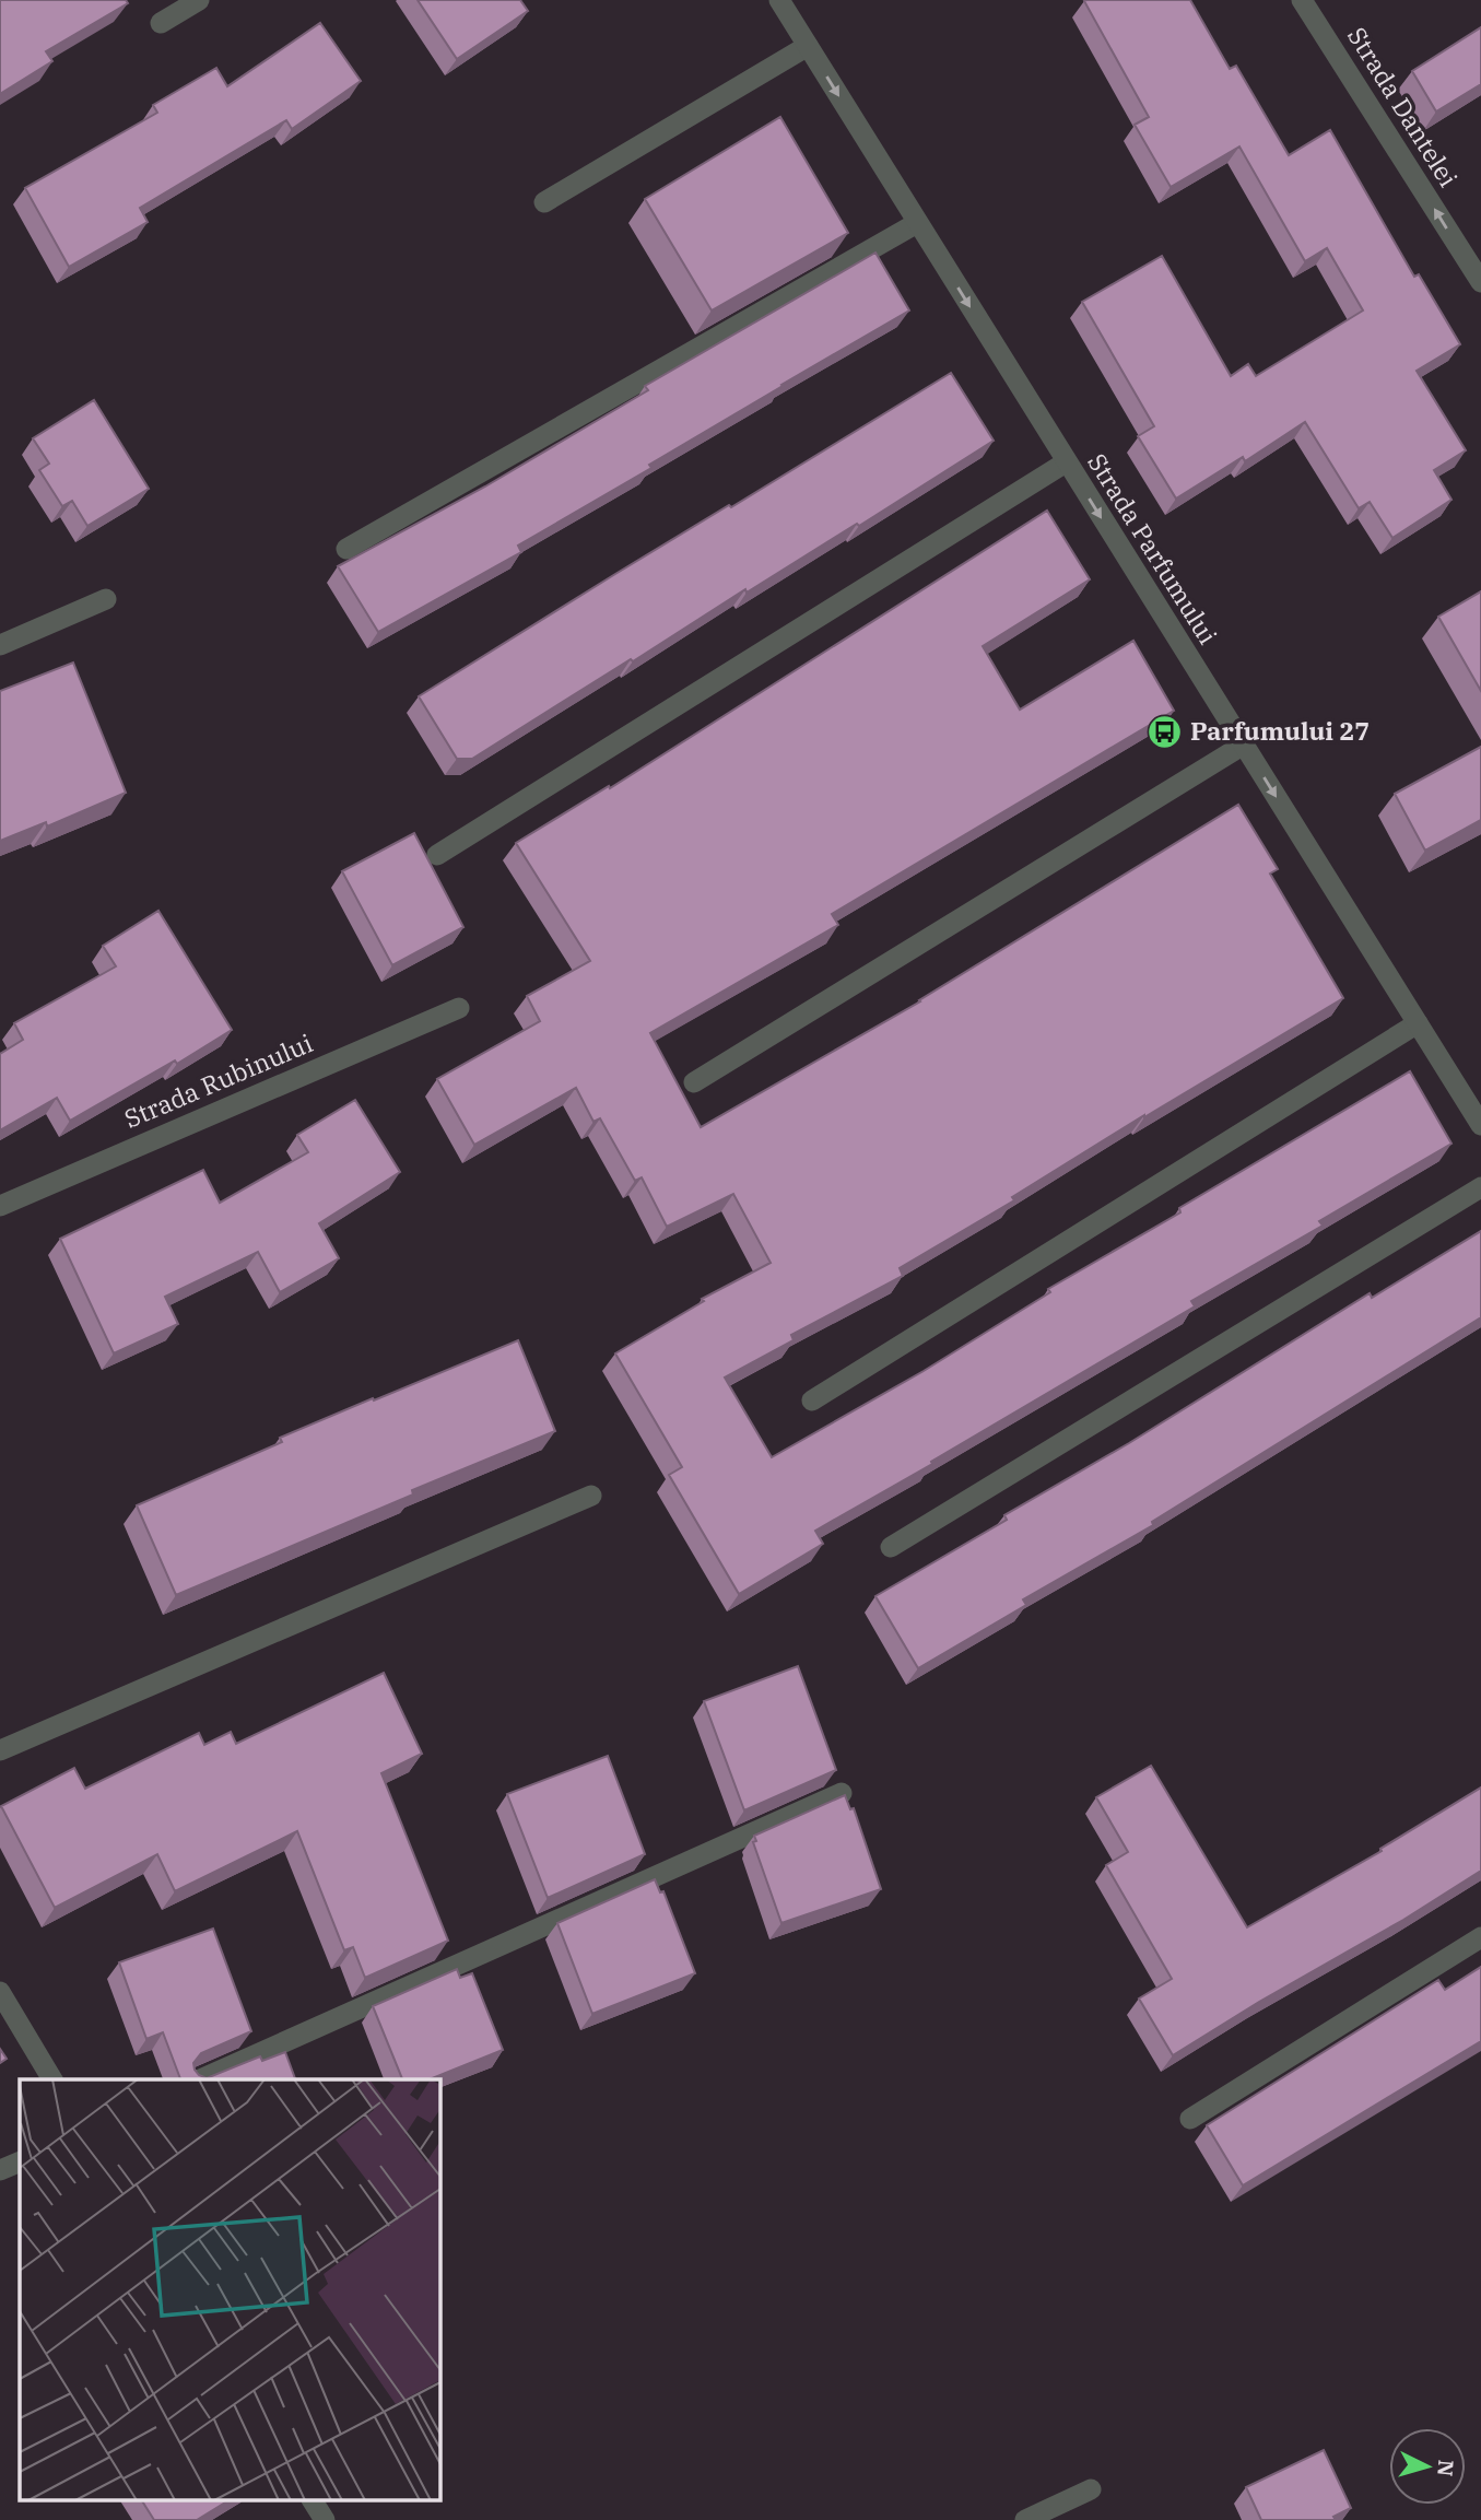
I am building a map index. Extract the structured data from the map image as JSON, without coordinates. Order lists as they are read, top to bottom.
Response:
{
  "streets": {
    "street": ["Strada Dantelei", "Strada Parfumului", "Strada Rubinului"]
  },
  "one_way": ["Strada Dantelei", "Strada Parfumului"],
  "places": {
    "bus stop": ["Parfumului 27"]
  },
  "north": "right"
}
